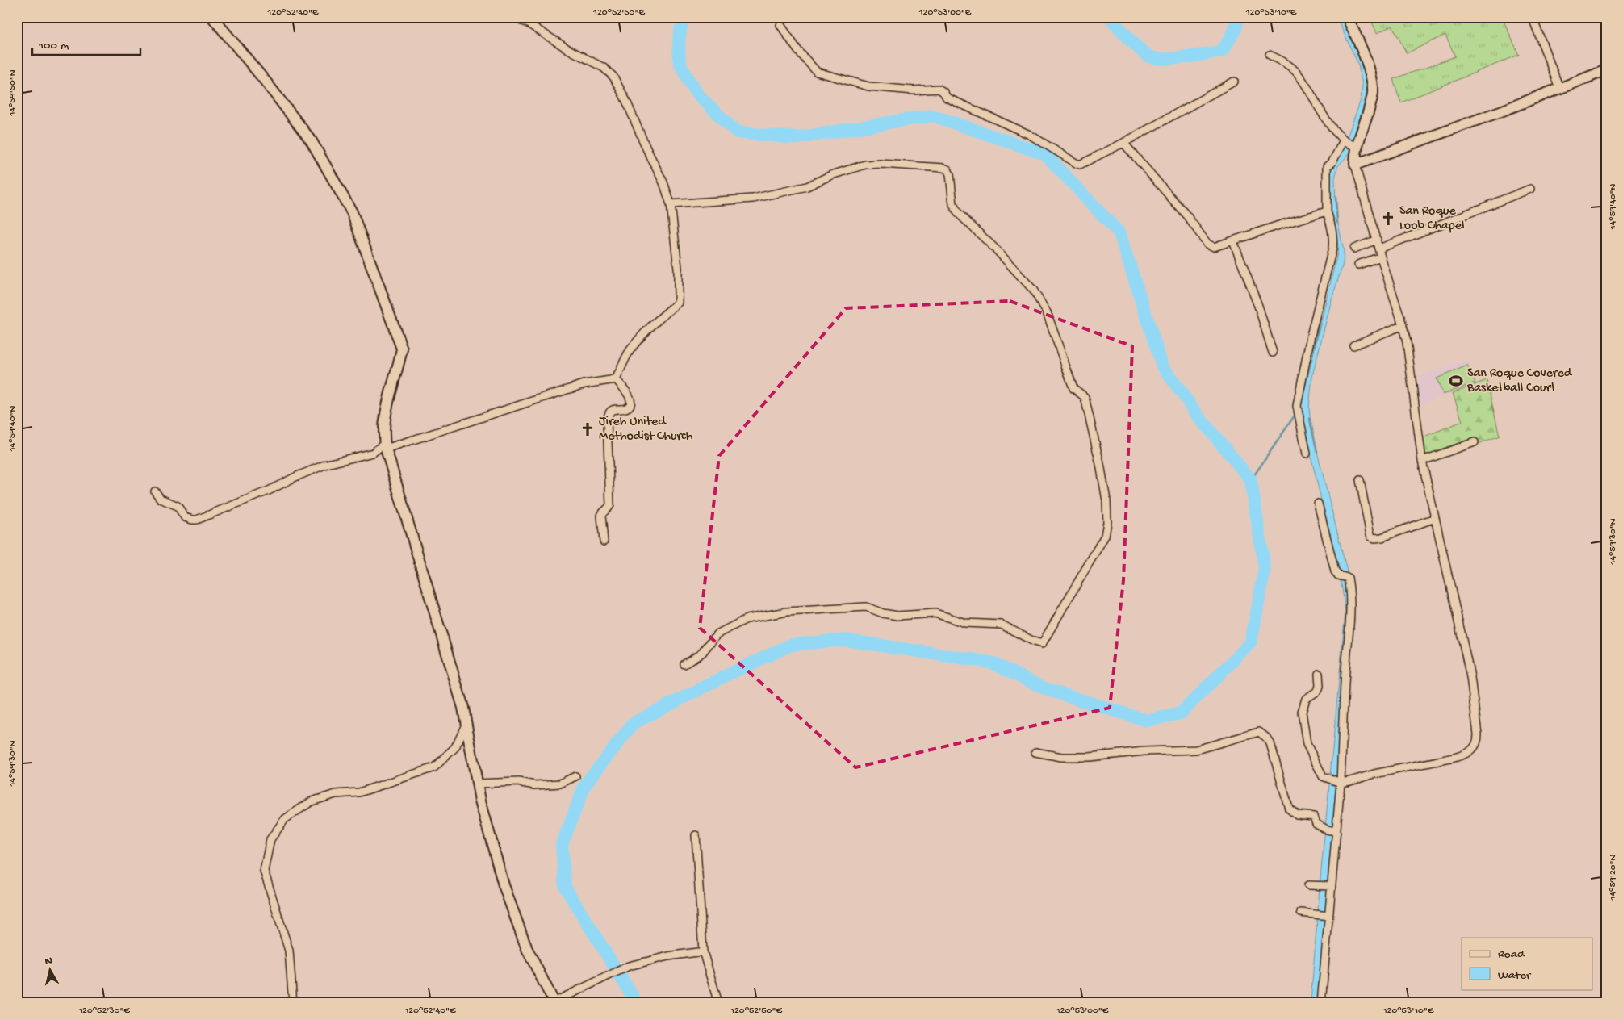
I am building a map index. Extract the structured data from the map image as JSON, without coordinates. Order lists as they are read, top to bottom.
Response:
{
  "places": {
    "church": ["San Roque Loob Chapel", "Jireh United Methodist Church"],
    "sports": ["San Roque Covered Basketball Court"]
  },
  "legend": ["Road", "Water"],
  "scale_bar": "100 m",
  "north": "top",
  "coordinates": [
    "120°52'40\"E",
    "120°52'50\"E",
    "120°53'00\"E",
    "120°53'10\"E",
    "14°59'50\"N",
    "14°59'40\"N",
    "14°59'30\"N",
    "14°59'20\"N",
    "120°52'30\"E"
  ]
}
